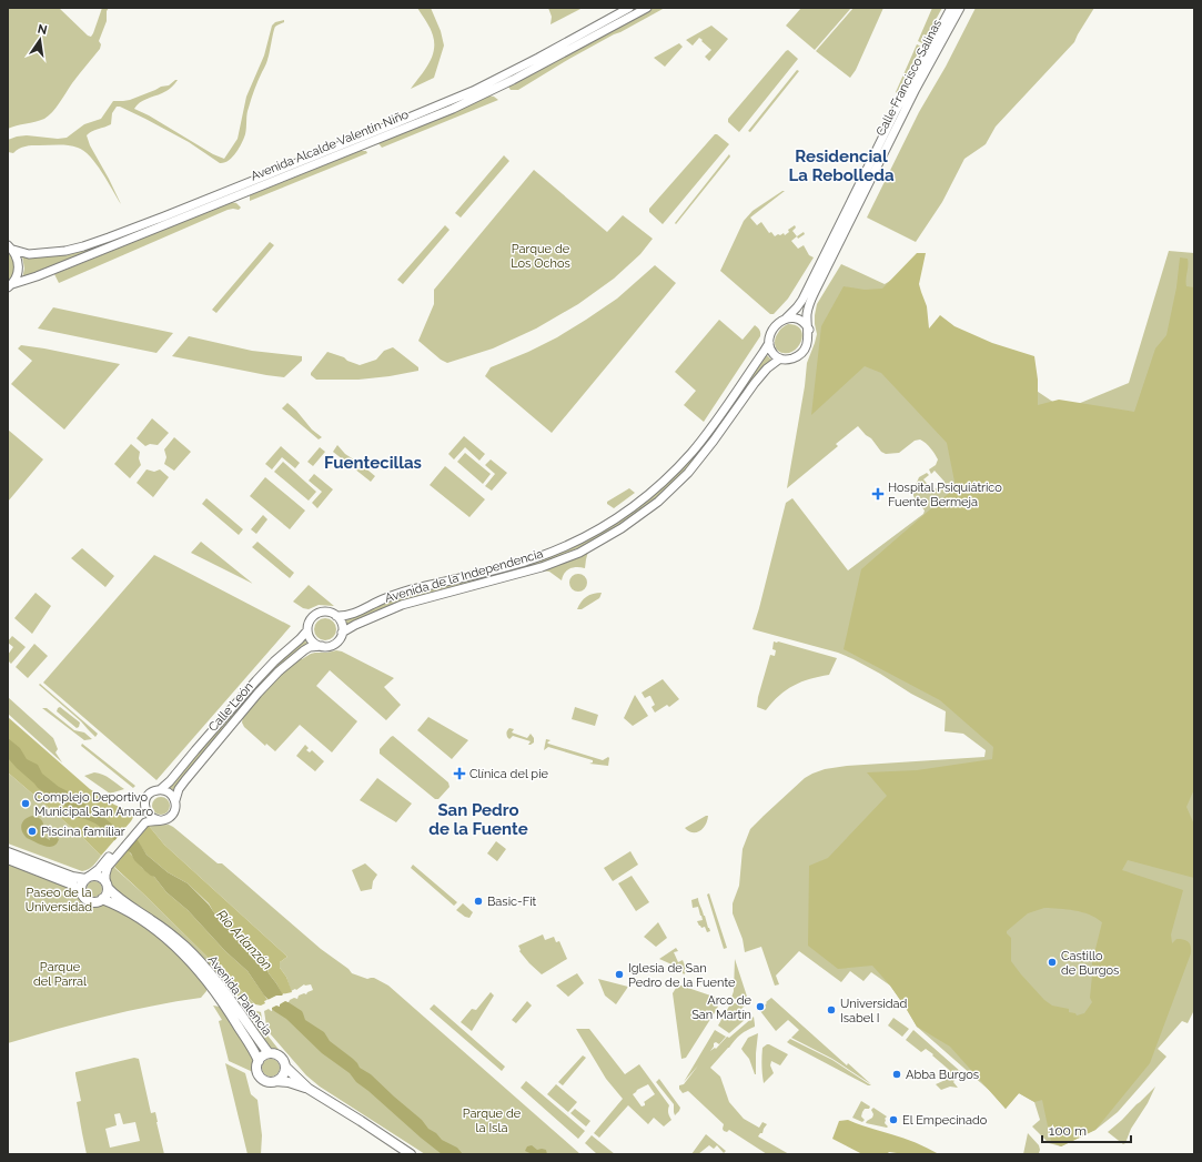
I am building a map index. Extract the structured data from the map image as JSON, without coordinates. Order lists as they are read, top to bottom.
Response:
{
  "streets": {
    "highway": ["Avenida Palencia"],
    "main road": [
      "Calle Francisco Salinas",
      "Avenida Alcalde Valentín Niño",
      "Avenida de la Independencia",
      "Calle León"
    ]
  },
  "crossings": [
    ["Calle Francisco Salinas", "Avenida de la Independencia"],
    ["Avenida de la Independencia", "Calle León"]
  ],
  "districts": ["Residencial La Rebolleda", "Fuentecillas", "San Pedro de la Fuente"],
  "water": ["Río Arlanzón"],
  "parks": [
    "Parque de Los Ochos",
    "Paseo de la Universidad",
    "Parque del Parral",
    "Parque de la Isla"
  ],
  "places": {
    "health": ["Hospital Psiquiátrico Fuente Bermeja", "Clínica del pie"],
    "other": [
      "Complejo Deportivo Municipal San Amaro",
      "Piscina familiar",
      "Basic-Fit",
      "Castillo de Burgos",
      "Iglesia de San Pedro de la Fuente",
      "Arco de San Martín",
      "Universidad Isabel I",
      "Abba Burgos",
      "El Empecinado"
    ]
  },
  "scale_bar": "100 m",
  "north": "top"
}
